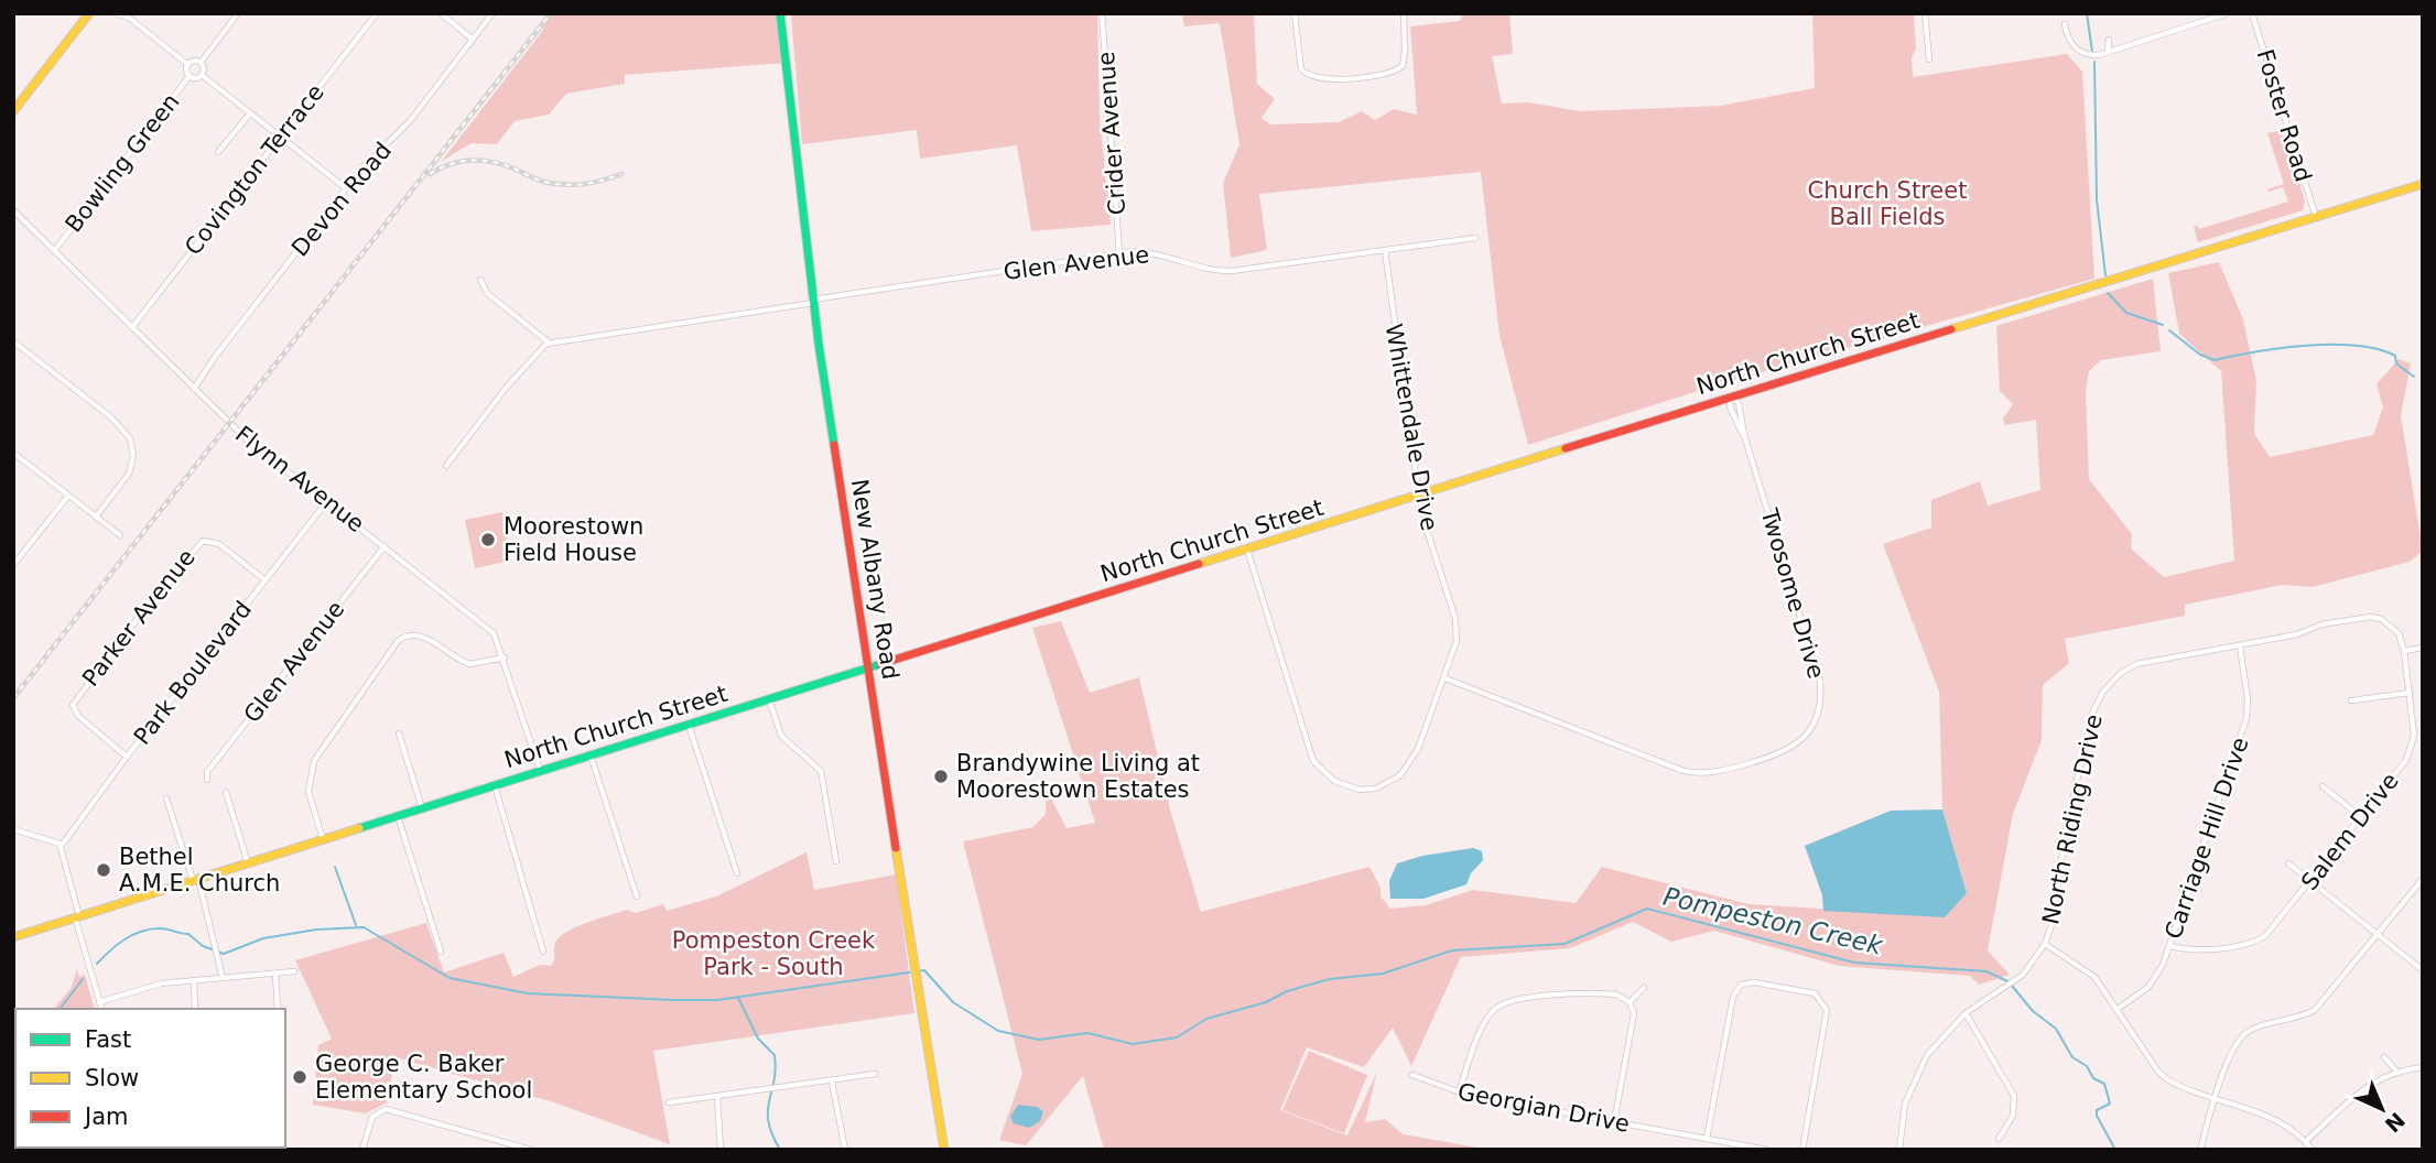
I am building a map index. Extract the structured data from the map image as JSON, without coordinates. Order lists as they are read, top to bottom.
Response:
{
  "streets": {
    "main road": ["North Church Street", "New Albany Road"],
    "street": [
      "Foster Road",
      "Crider Avenue",
      "Bowling Green",
      "Covington Terrace",
      "Devon Road",
      "Glen Avenue",
      "Whittendale Drive",
      "Flynn Avenue",
      "Twosome Drive",
      "Parker Avenue",
      "Park Boulevard",
      "North Riding Drive",
      "Salem Drive",
      "Carriage Hill Drive",
      "Georgian Drive"
    ]
  },
  "crossings": [
    ["Foster Road", "North Church Street"],
    ["Crider Avenue", "Glen Avenue"],
    ["Bowling Green", "Flynn Avenue"],
    ["Covington Terrace", "Flynn Avenue"],
    ["Devon Road", "Flynn Avenue"],
    ["Glen Avenue", "Whittendale Drive"],
    ["Glen Avenue", "Flynn Avenue"],
    ["Glen Avenue", "New Albany Road"],
    ["North Church Street", "Whittendale Drive"],
    ["North Church Street", "Flynn Avenue"],
    ["North Church Street", "New Albany Road"],
    ["North Church Street", "Twosome Drive"],
    ["Whittendale Drive", "Twosome Drive"],
    ["Flynn Avenue", "Park Boulevard"],
    ["Parker Avenue", "Park Boulevard"],
    ["North Riding Drive", "Salem Drive"],
    ["North Riding Drive", "Carriage Hill Drive"],
    ["Salem Drive", "Carriage Hill Drive"]
  ],
  "water": ["Pompeston Creek"],
  "parks": ["Church Street Ball Fields", "Pompeston Creek Park - South"],
  "places": [
    "Moorestown Field House",
    "Brandywine Living at Moorestown Estates",
    "Bethel A.M.E. Church",
    "George C. Baker Elementary School"
  ],
  "legend": ["Fast", "Slow", "Jam"],
  "north": "bottom right"
}
